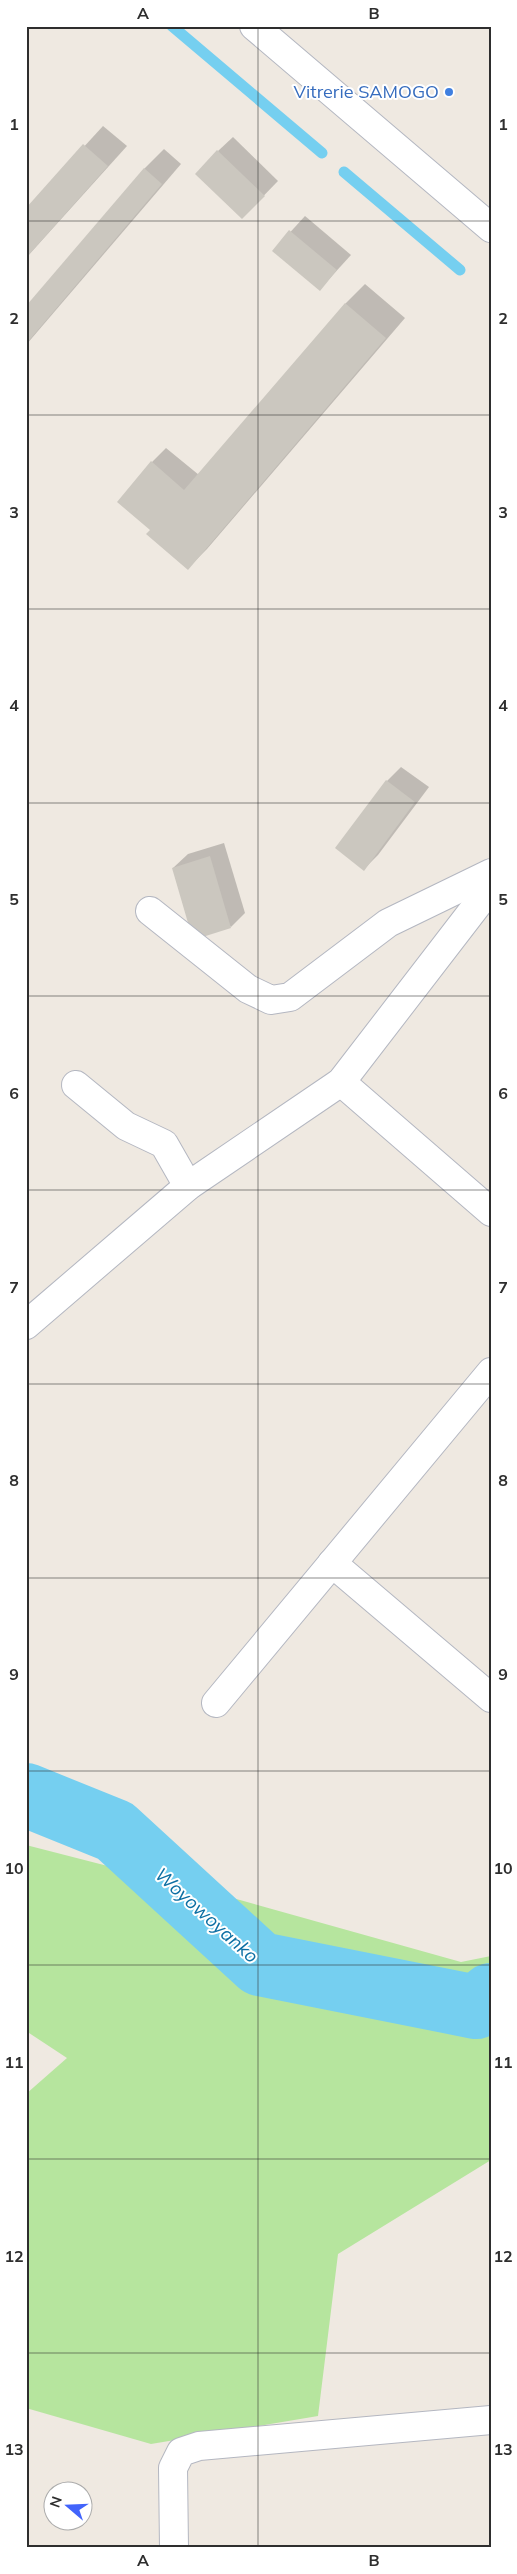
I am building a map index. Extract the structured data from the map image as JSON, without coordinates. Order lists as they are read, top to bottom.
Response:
{
  "water": ["Woyowoyanko"],
  "places": ["Vitrerie SAMOGO"],
  "north": "left",
  "grid": {
    "columns": ["A", "B"],
    "rows": [
      "1",
      "2",
      "3",
      "4",
      "5",
      "6",
      "7",
      "8",
      "9",
      "10",
      "11",
      "12",
      "13"
    ]
  }
}
